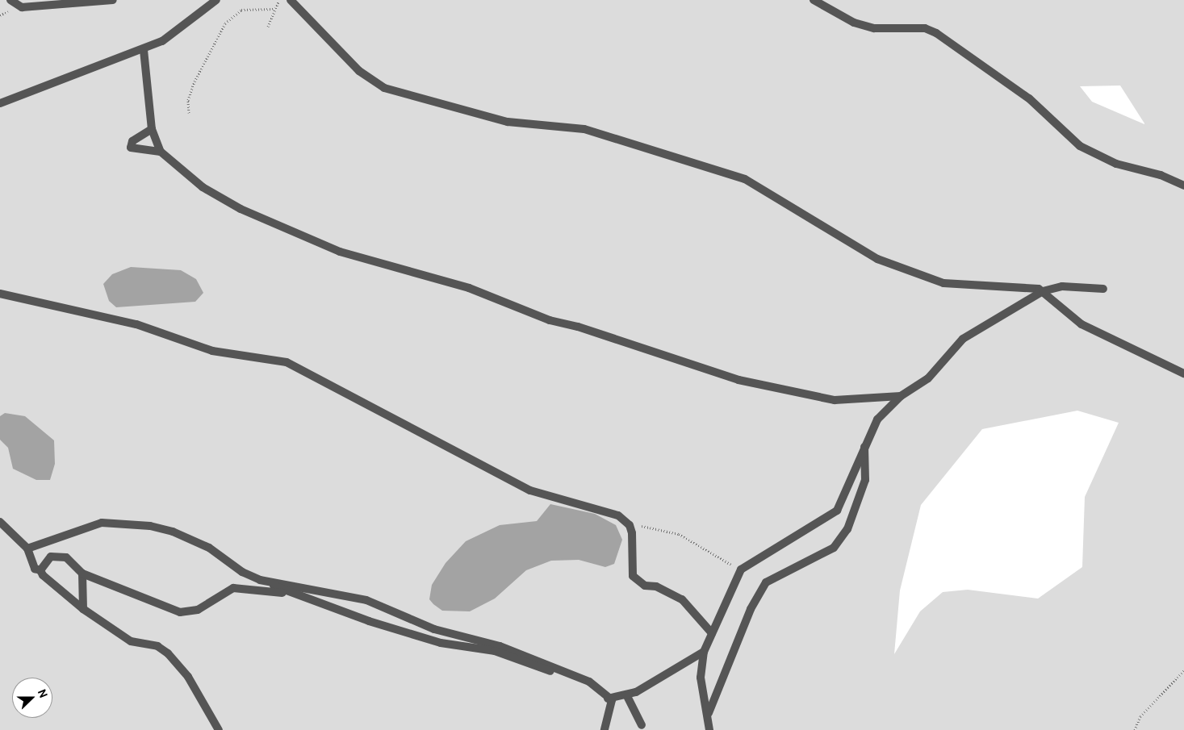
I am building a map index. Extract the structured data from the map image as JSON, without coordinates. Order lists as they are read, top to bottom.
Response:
{
  "north": "right"
}
